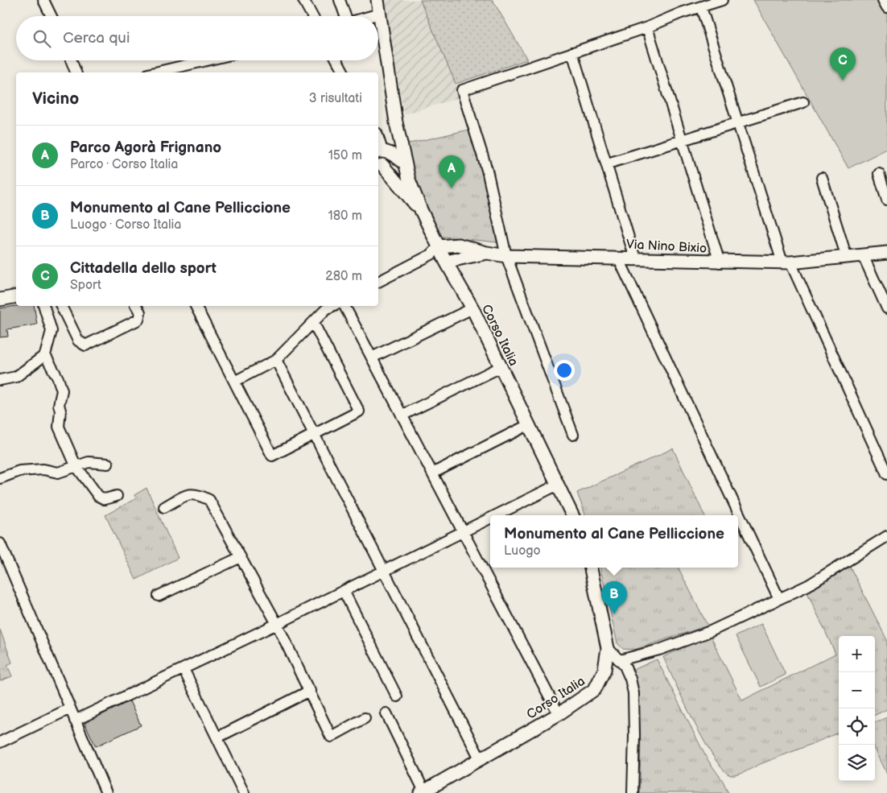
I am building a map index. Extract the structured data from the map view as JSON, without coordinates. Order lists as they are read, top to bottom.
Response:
{
  "streets": {
    "street": ["Via Nino Bixio", "Corso Italia"]
  },
  "crossings": [
    ["Via Nino Bixio", "Corso Italia"]
  ],
  "page": {
    "search": "Cerca qui",
    "pins": ["C", "A", "B"],
    "heading": ["Vicino", "3 risultati"],
    "list": [
      {
        "mark": "A",
        "name": "Parco Agorà Frignano",
        "note": "Parco · Corso Italia",
        "value": "150 m"
      },
      {
        "mark": "B",
        "name": "Monumento al Cane Pelliccione",
        "note": "Luogo · Corso Italia",
        "value": "180 m"
      },
      {
        "mark": "C",
        "name": "Cittadella dello sport",
        "note": "Sport",
        "value": "280 m"
      }
    ],
    "popup": ["Monumento al Cane Pelliccione", "Luogo"],
    "map_buttons": ["+", "−"]
  }
}
